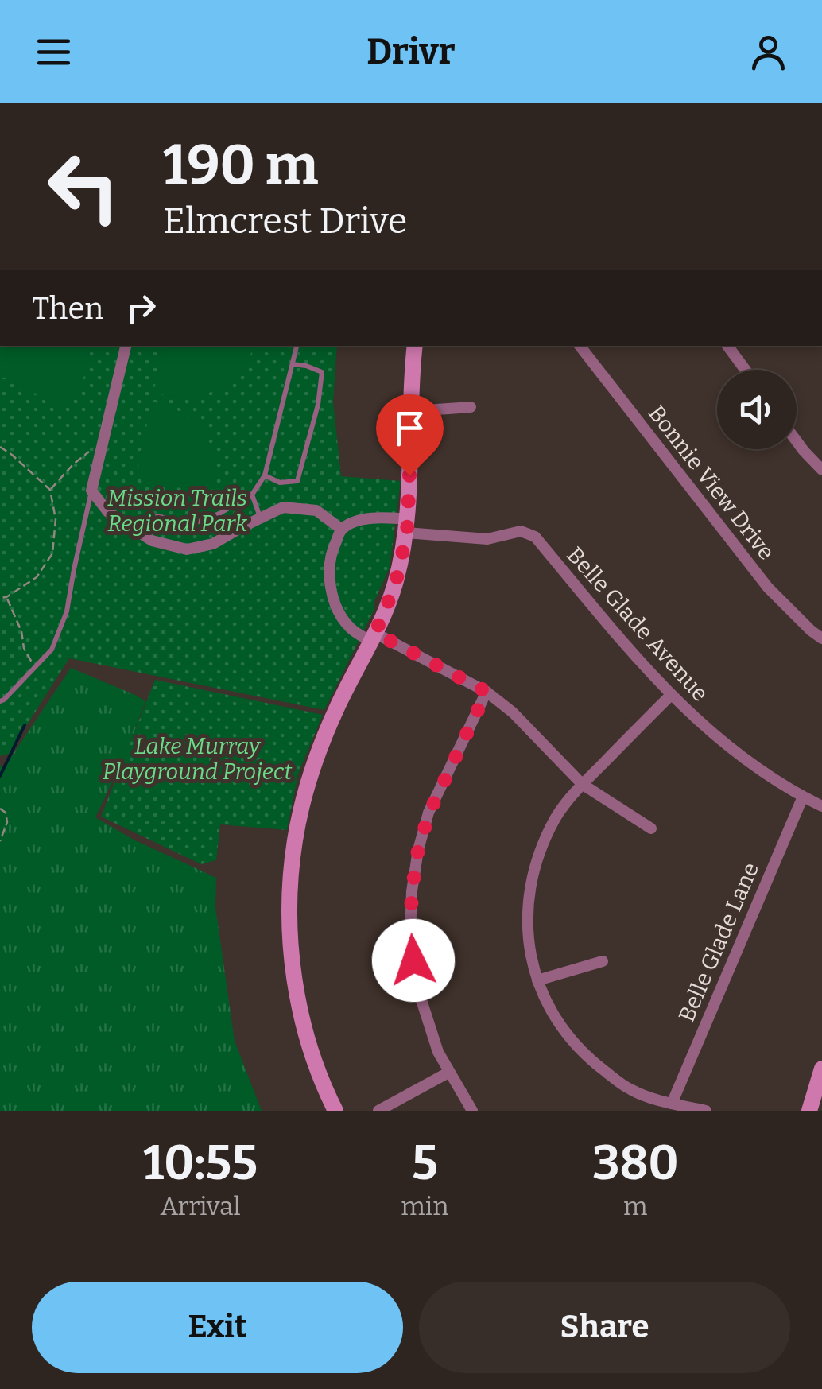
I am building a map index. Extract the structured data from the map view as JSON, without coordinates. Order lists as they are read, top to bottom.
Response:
{
  "streets": {
    "street": ["Bonnie View Drive", "Belle Glade Avenue", "Belle Glade Lane"]
  },
  "crossings": [
    ["Belle Glade Avenue", "Belle Glade Lane"]
  ],
  "parks": ["Mission Trails Regional Park", "Lake Murray Playground Project"],
  "page": {
    "header": "Drivr",
    "turn": ["190 m", "Elmcrest Drive"],
    "then": "Then",
    "eta": [
      "10:55",
      "Arrival",
      "5",
      "min",
      "380",
      "m"
    ],
    "buttons": ["Exit", "Share"]
  }
}
